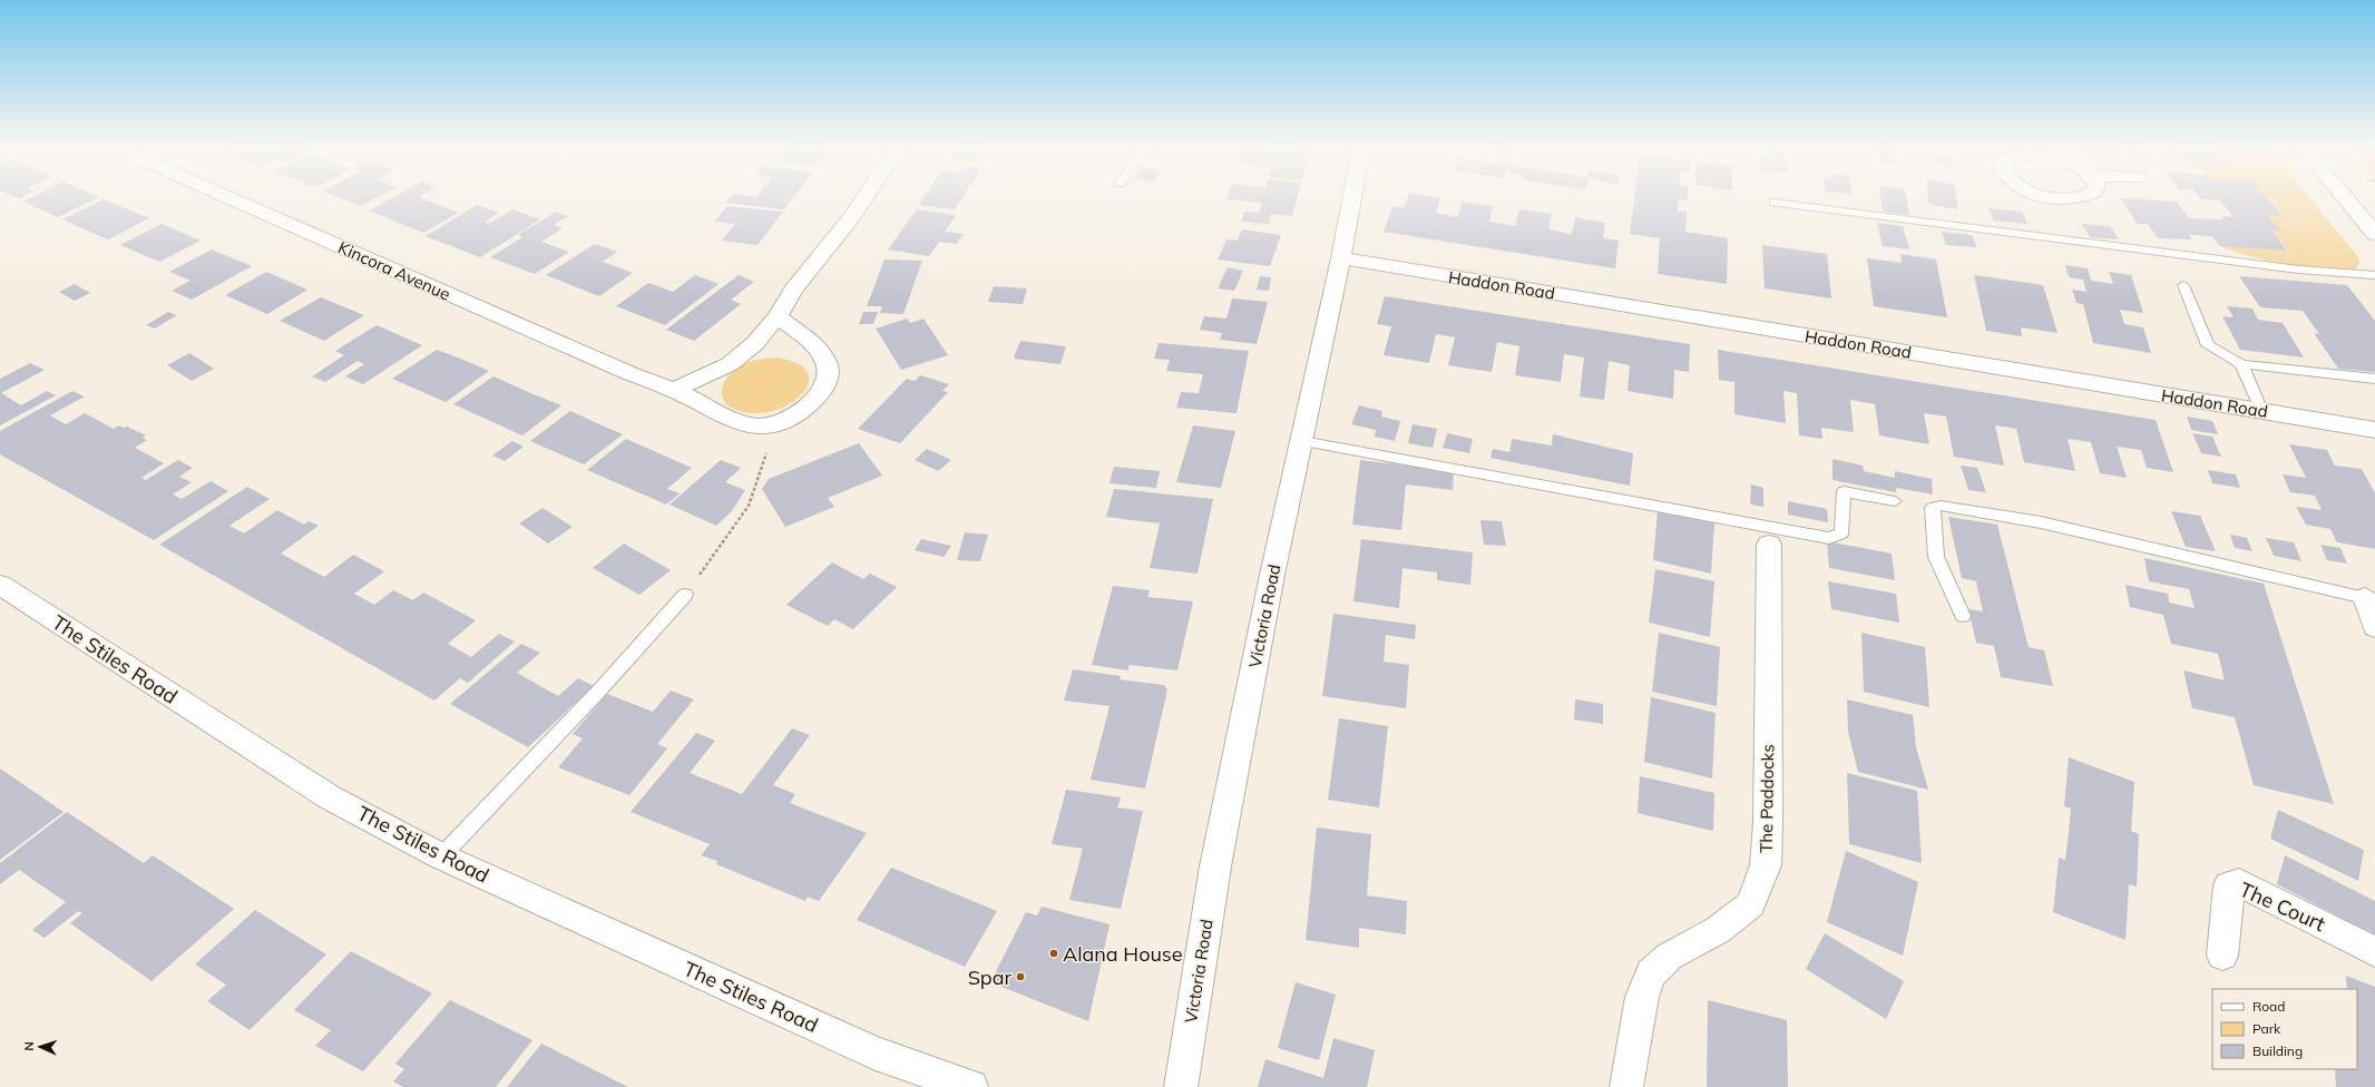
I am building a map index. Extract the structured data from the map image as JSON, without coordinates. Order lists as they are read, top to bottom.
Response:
{
  "streets": {
    "street": [
      "Kincora Avenue",
      "Haddon Road",
      "Victoria Road",
      "The Stiles Road",
      "The Paddocks",
      "The Court"
    ]
  },
  "crossings": [
    ["Haddon Road", "Victoria Road"]
  ],
  "places": ["Alana House", "Spar"],
  "legend": ["Road", "Park", "Building"],
  "north": "left"
}
